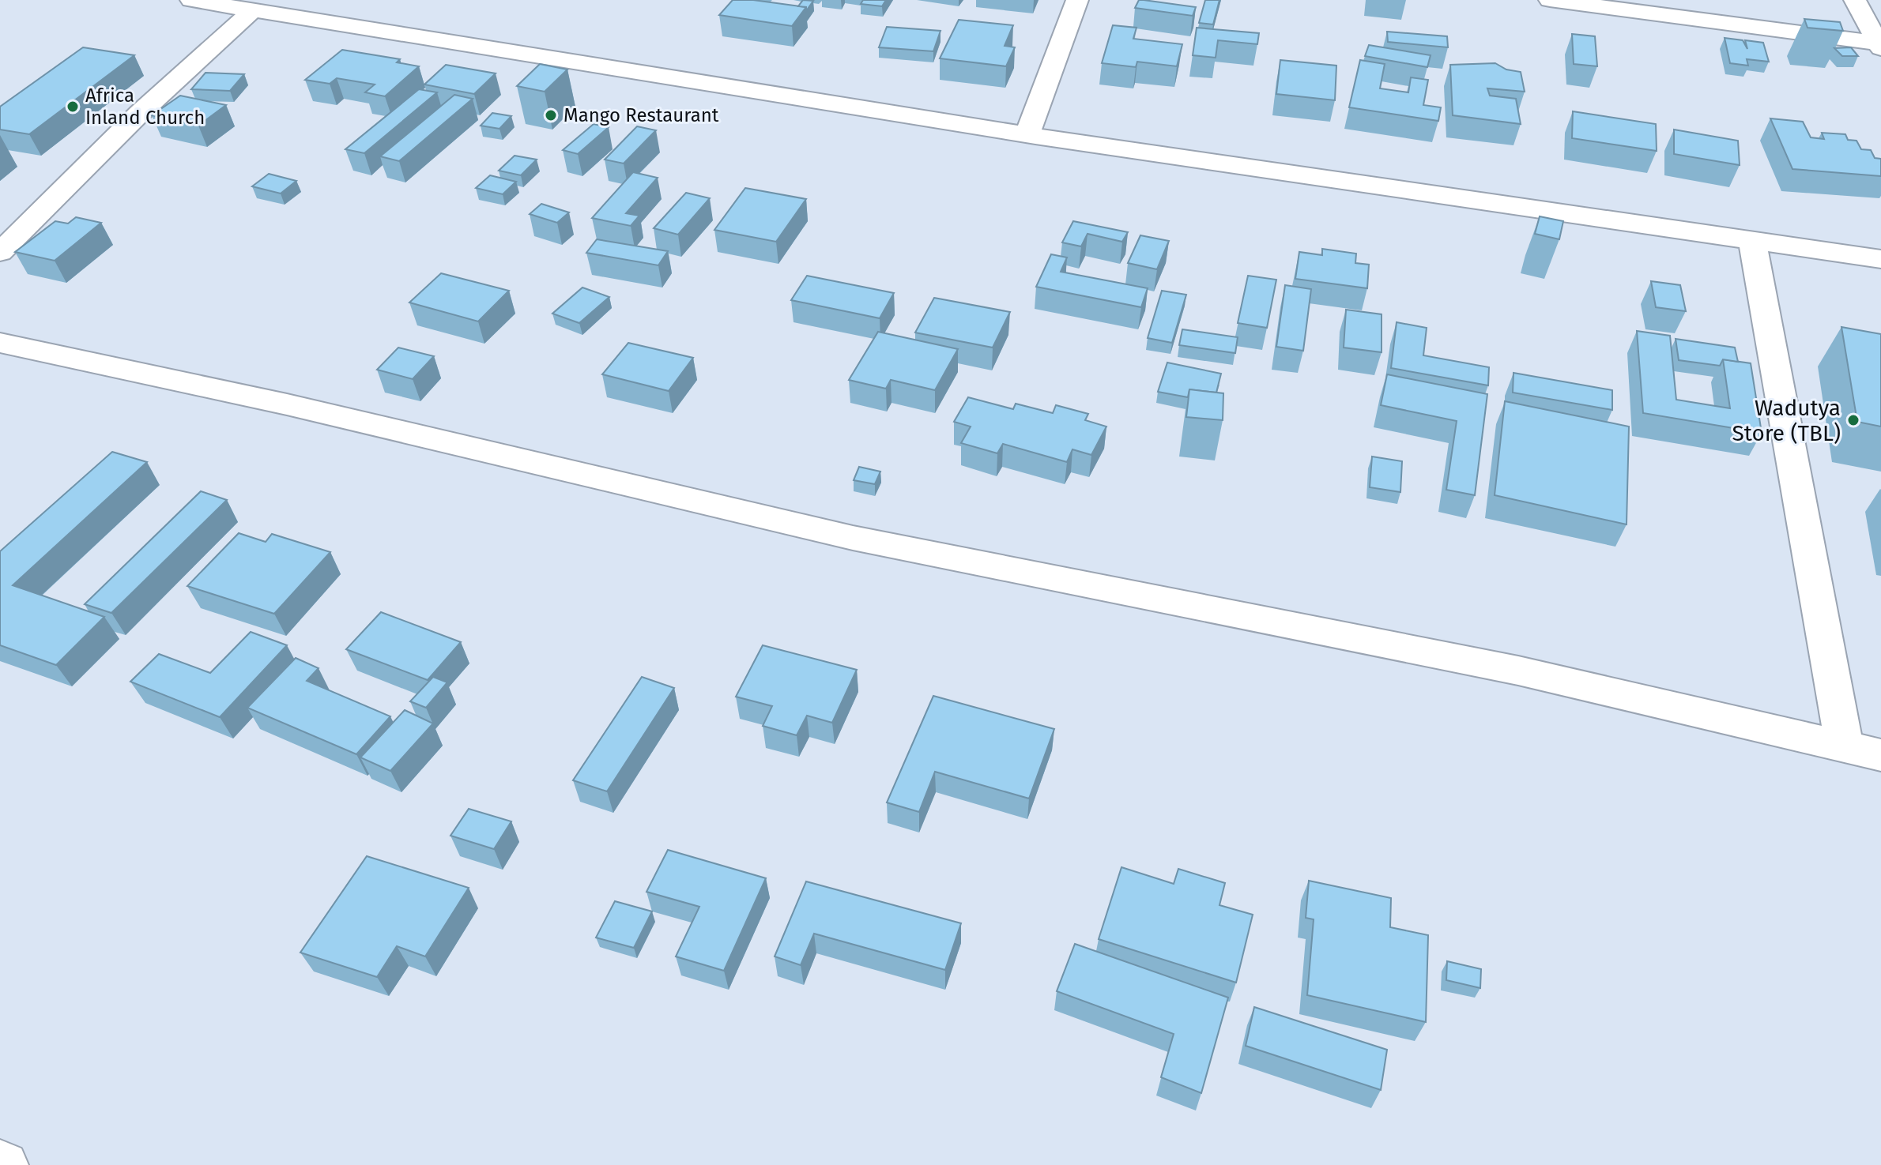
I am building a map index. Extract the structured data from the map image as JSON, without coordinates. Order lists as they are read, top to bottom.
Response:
{
  "places": ["Africa Inland Church", "Mango Restaurant", "Wadutya Store (TBL)"]
}
